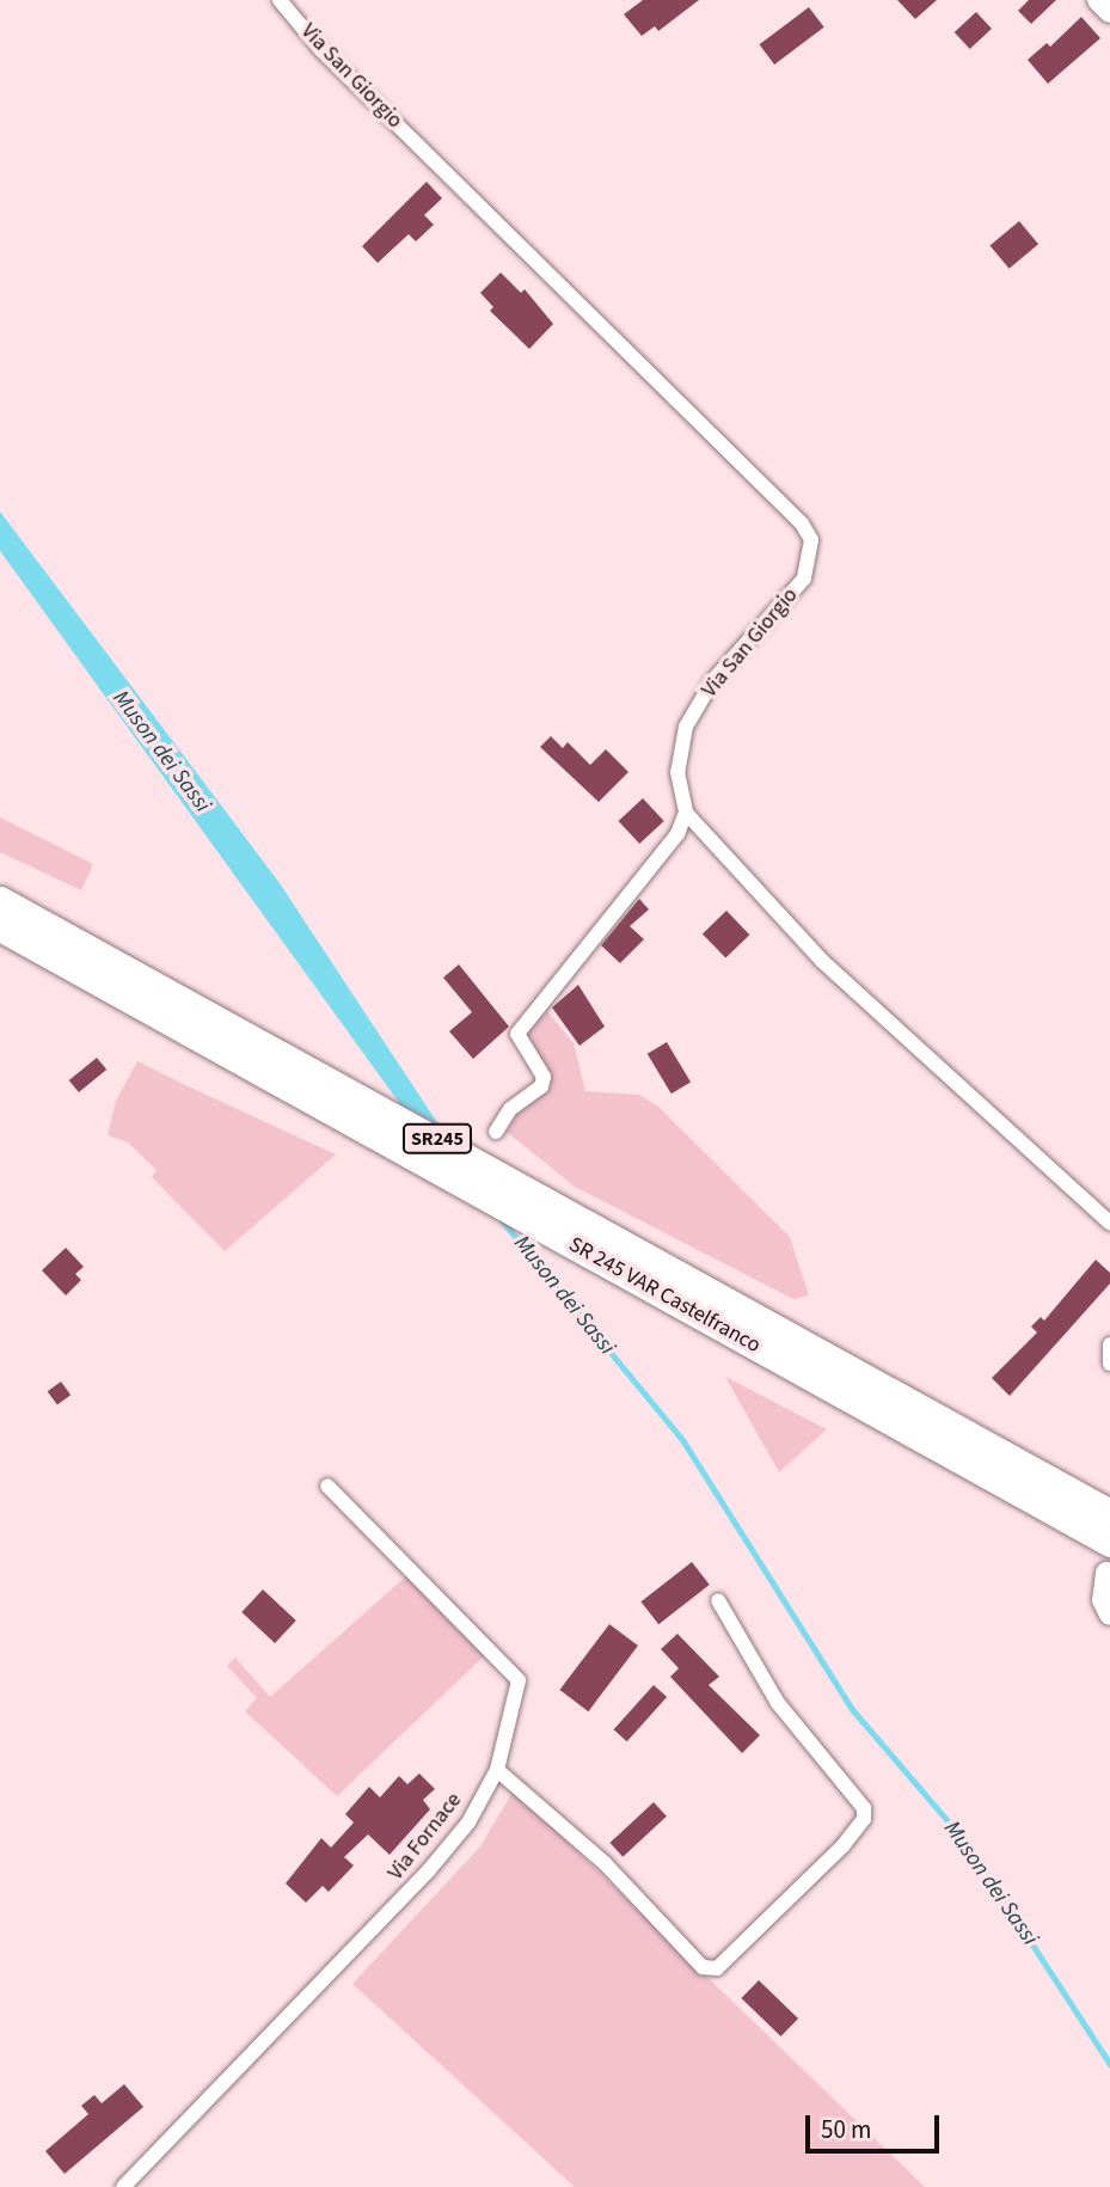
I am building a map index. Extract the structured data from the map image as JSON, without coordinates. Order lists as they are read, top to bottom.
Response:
{
  "streets": {
    "highway": ["SR245", "SR 245 VAR Castelfranco"],
    "street": ["Via San Giorgio", "Via Fornace"]
  },
  "water": ["Muson dei Sassi"],
  "scale_bar": "50 m"
}
